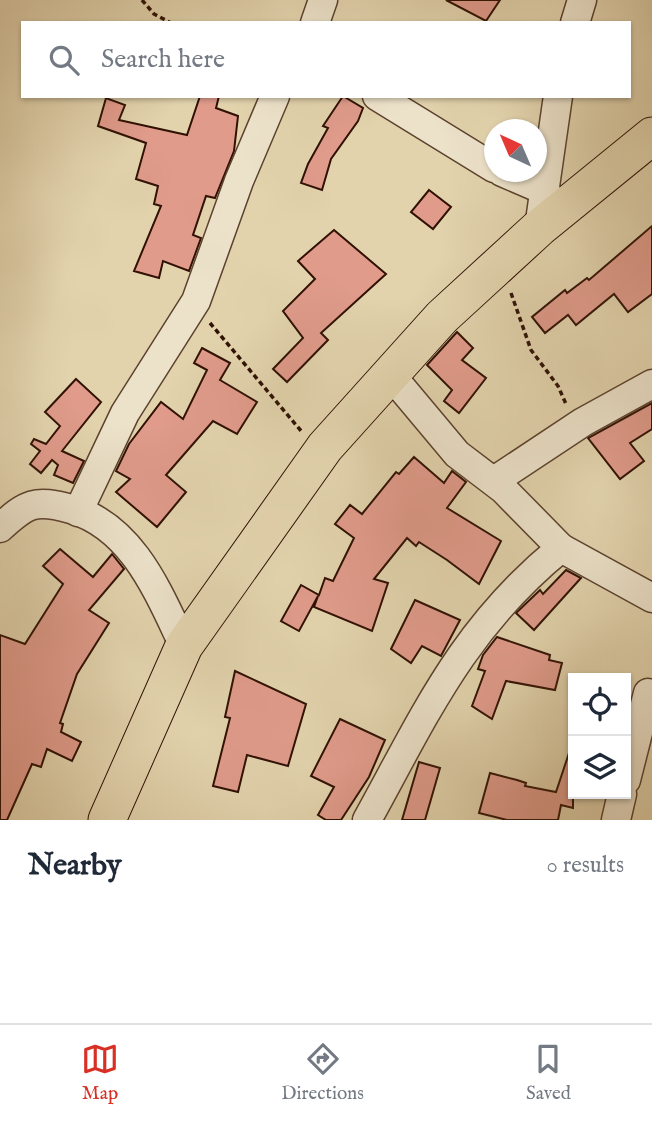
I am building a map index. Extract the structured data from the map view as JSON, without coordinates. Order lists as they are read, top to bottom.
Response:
{
  "north": "top left",
  "page": {
    "search": "Search here",
    "heading": ["Nearby", "0 results"],
    "nav": ["Map", "Directions", "Saved"]
  }
}
